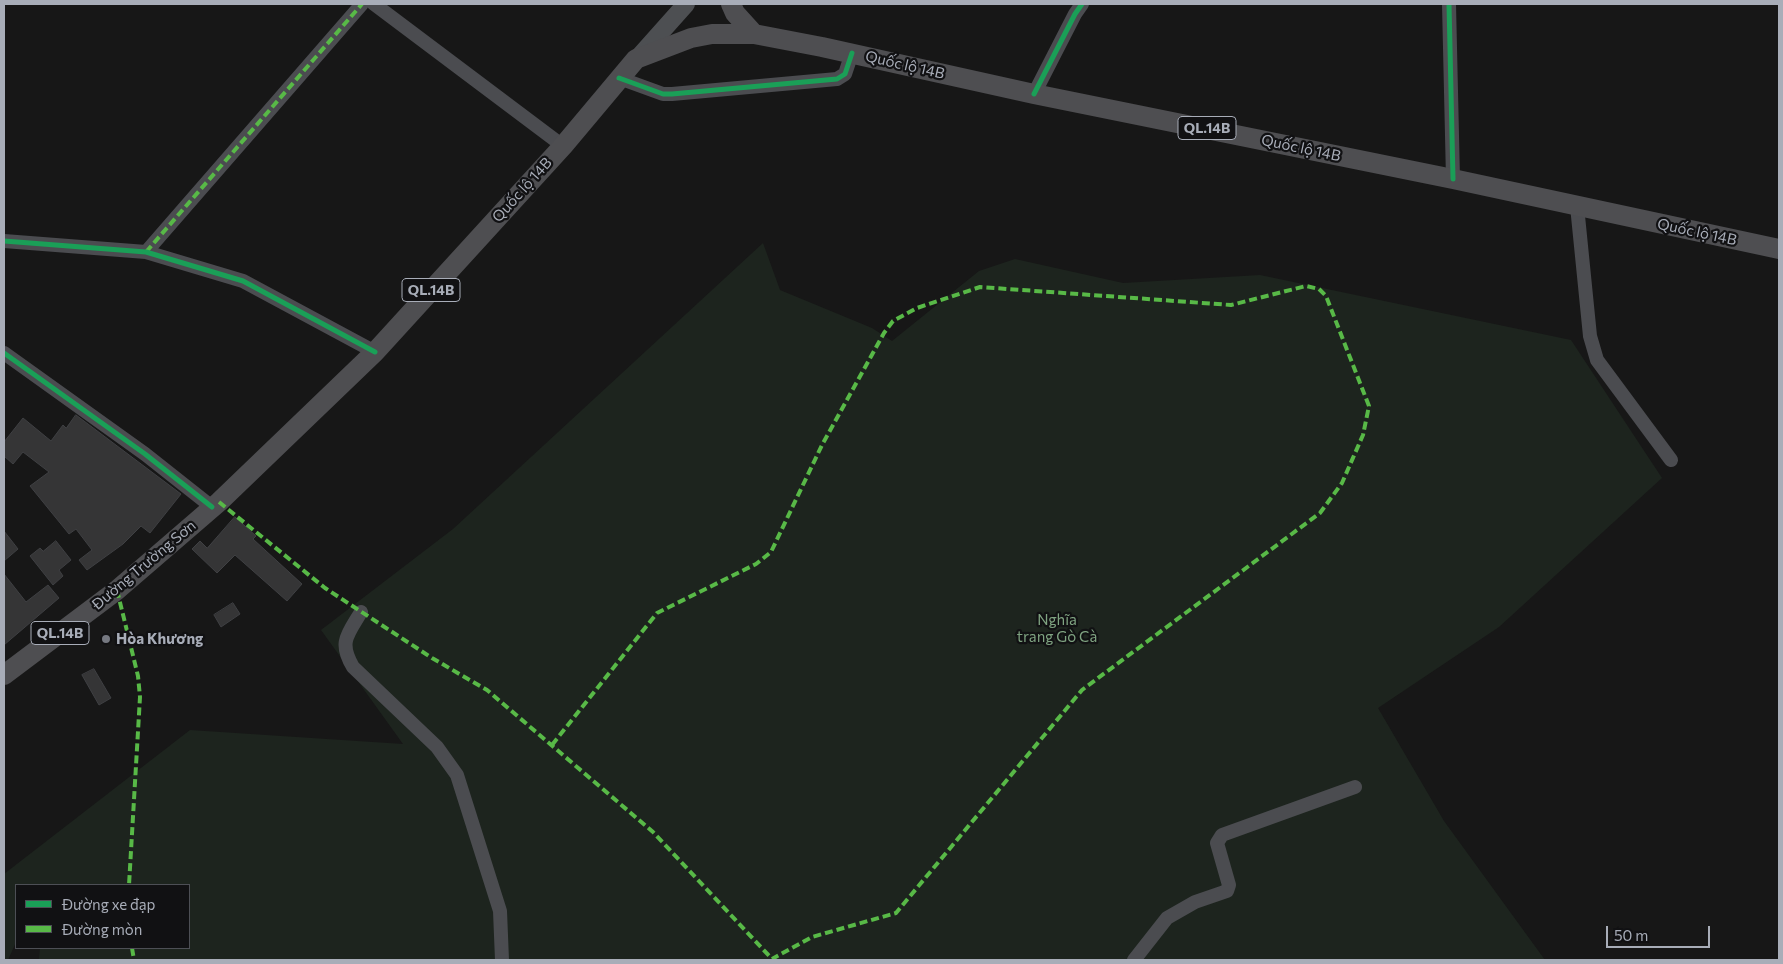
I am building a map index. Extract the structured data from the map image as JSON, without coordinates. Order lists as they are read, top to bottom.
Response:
{
  "streets": {
    "highway": ["Quốc lộ 14B", "QL.14B", "Đường Trường Sơn"]
  },
  "crossings": [
    ["Quốc lộ 14B", "Đường Trường Sơn"]
  ],
  "parks": ["Nghĩa trang Gò Cà"],
  "places": ["Hòa Khương"],
  "legend": ["Đường xe đạp", "Đường mòn"],
  "scale_bar": "50 m"
}
